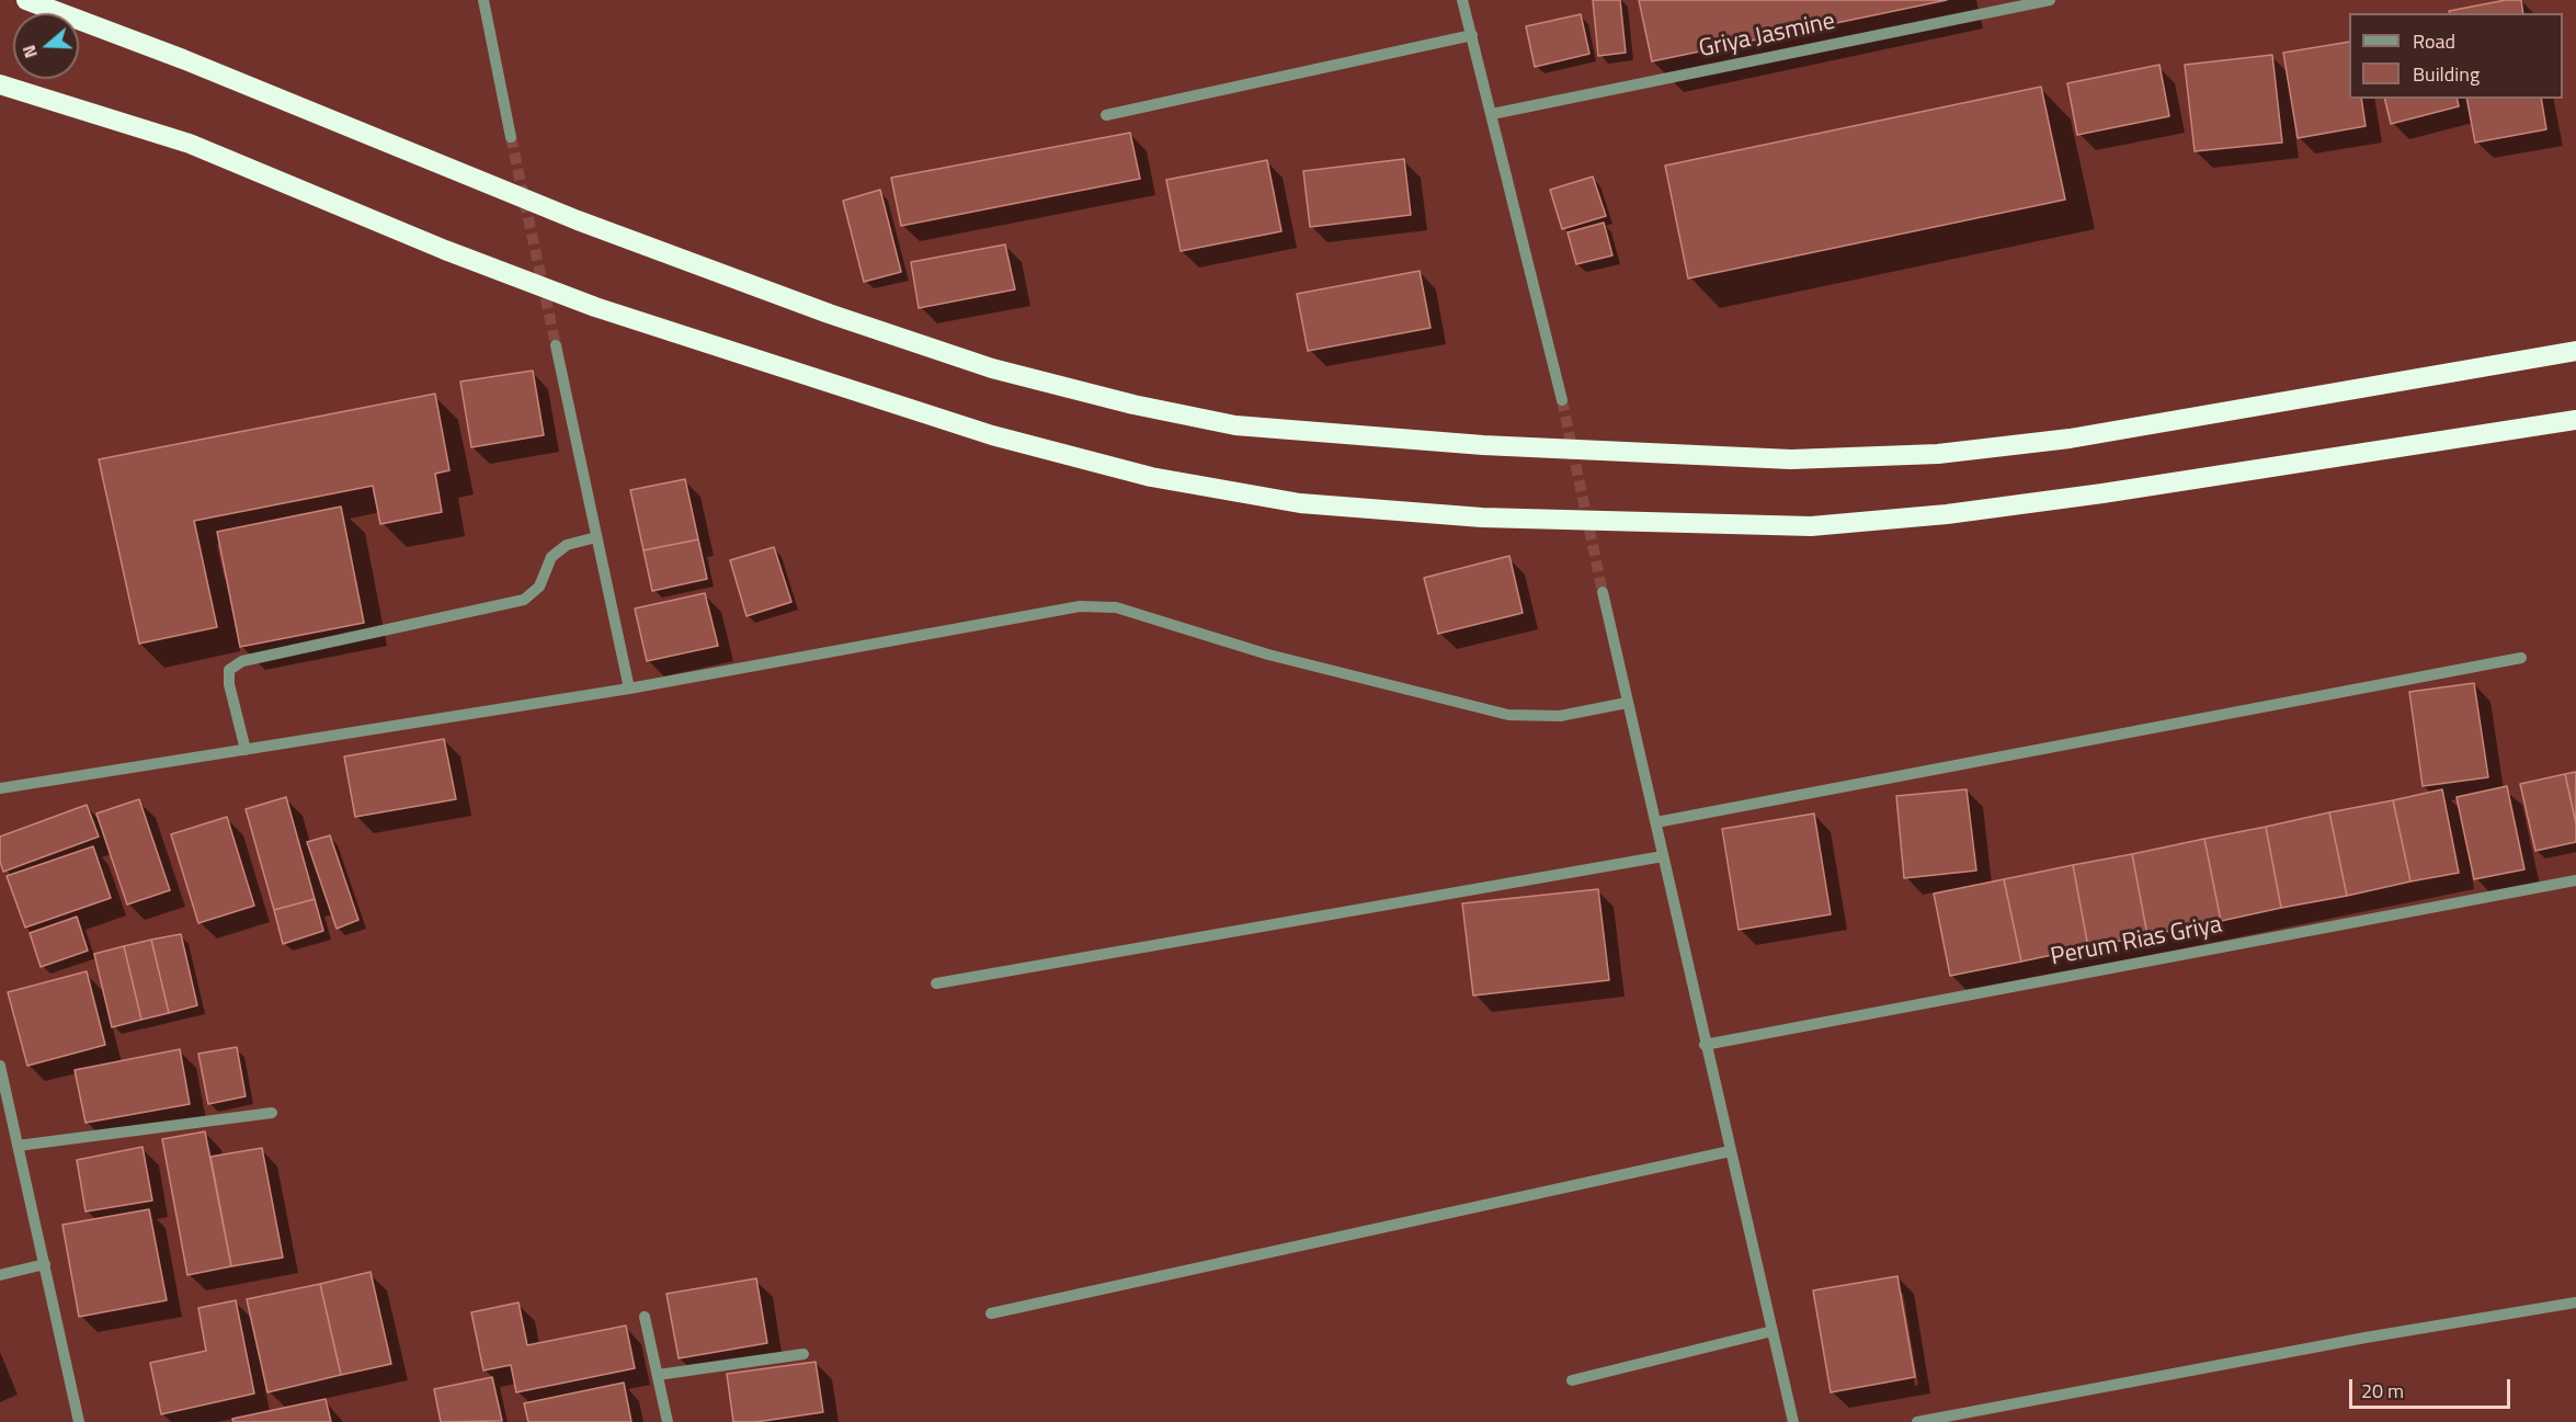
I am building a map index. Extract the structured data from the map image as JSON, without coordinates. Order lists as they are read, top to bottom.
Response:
{
  "streets": {
    "street": ["Griya Jasmine", "Perum Rias Griya"]
  },
  "legend": ["Road", "Building"],
  "scale_bar": "20 m",
  "north": "left"
}
